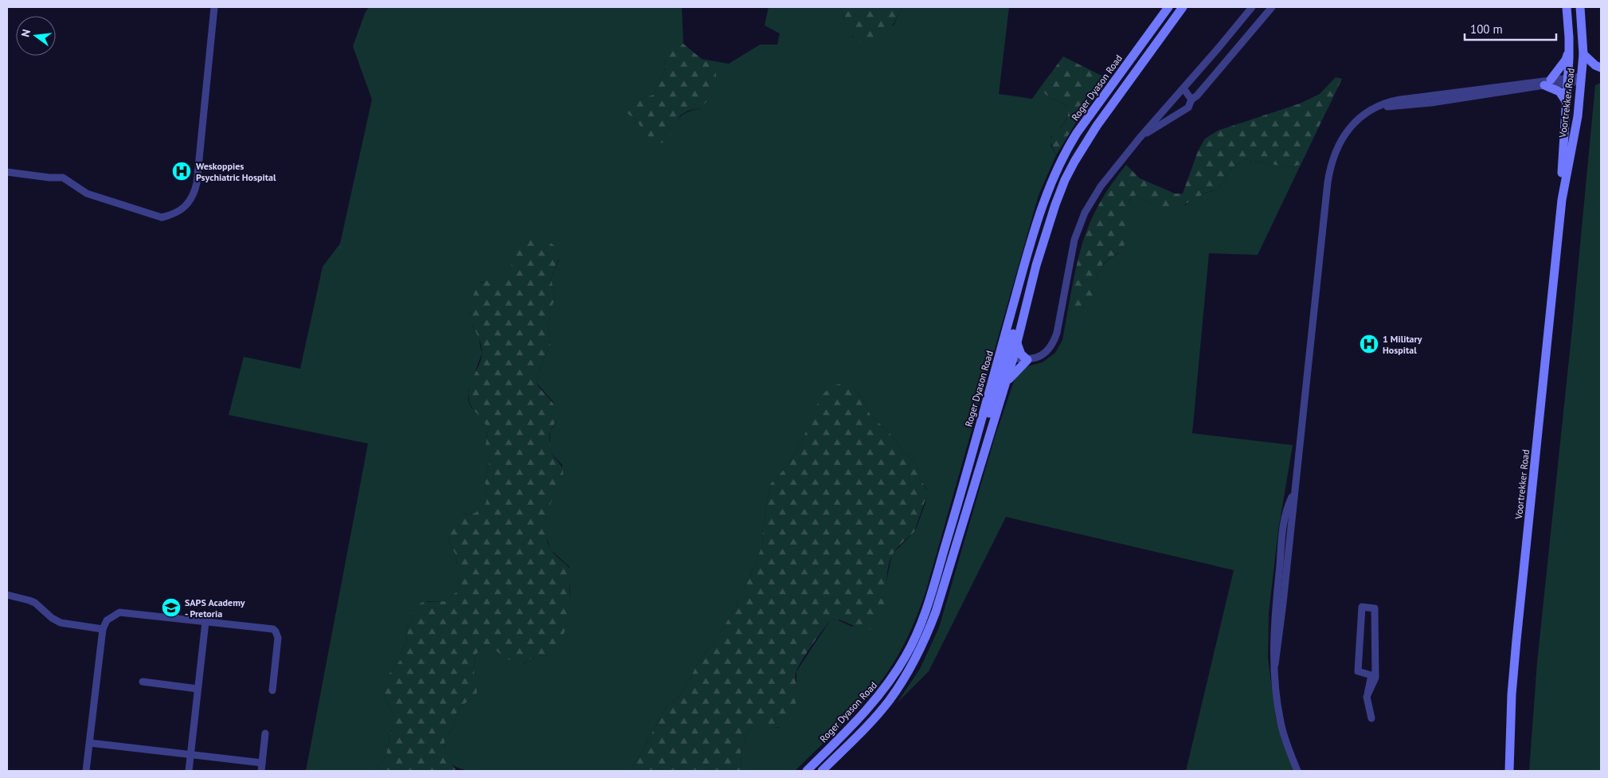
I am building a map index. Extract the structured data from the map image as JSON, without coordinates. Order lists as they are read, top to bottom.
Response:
{
  "streets": {
    "main road": ["Roger Dyason Road", "Voortrekker Road"]
  },
  "places": {
    "hospital": ["Weskoppies Psychiatric Hospital", "1 Military Hospital"],
    "school or university": ["SAPS Academy - Pretoria"]
  },
  "scale_bar": "100 m",
  "north": "left"
}
